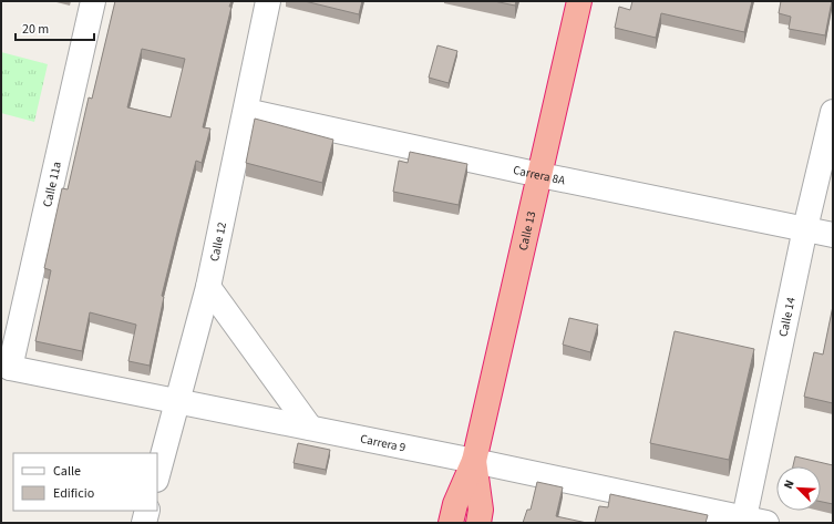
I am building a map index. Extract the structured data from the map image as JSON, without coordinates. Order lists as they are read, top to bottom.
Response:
{
  "streets": {
    "highway": ["Calle 13"],
    "street": [
      "Carrera 8A",
      "Calle 11a",
      "Calle 12",
      "Calle 14",
      "Carrera 9"
    ]
  },
  "crossings": [
    ["Carrera 8A", "Calle 13"],
    ["Carrera 8A", "Calle 12"],
    ["Carrera 8A", "Calle 14"],
    ["Calle 11a", "Carrera 9"],
    ["Calle 13", "Carrera 9"],
    ["Calle 12", "Carrera 9"],
    ["Calle 14", "Carrera 9"]
  ],
  "legend": ["Calle", "Edificio"],
  "scale_bar": "20 m",
  "north": "top left"
}
